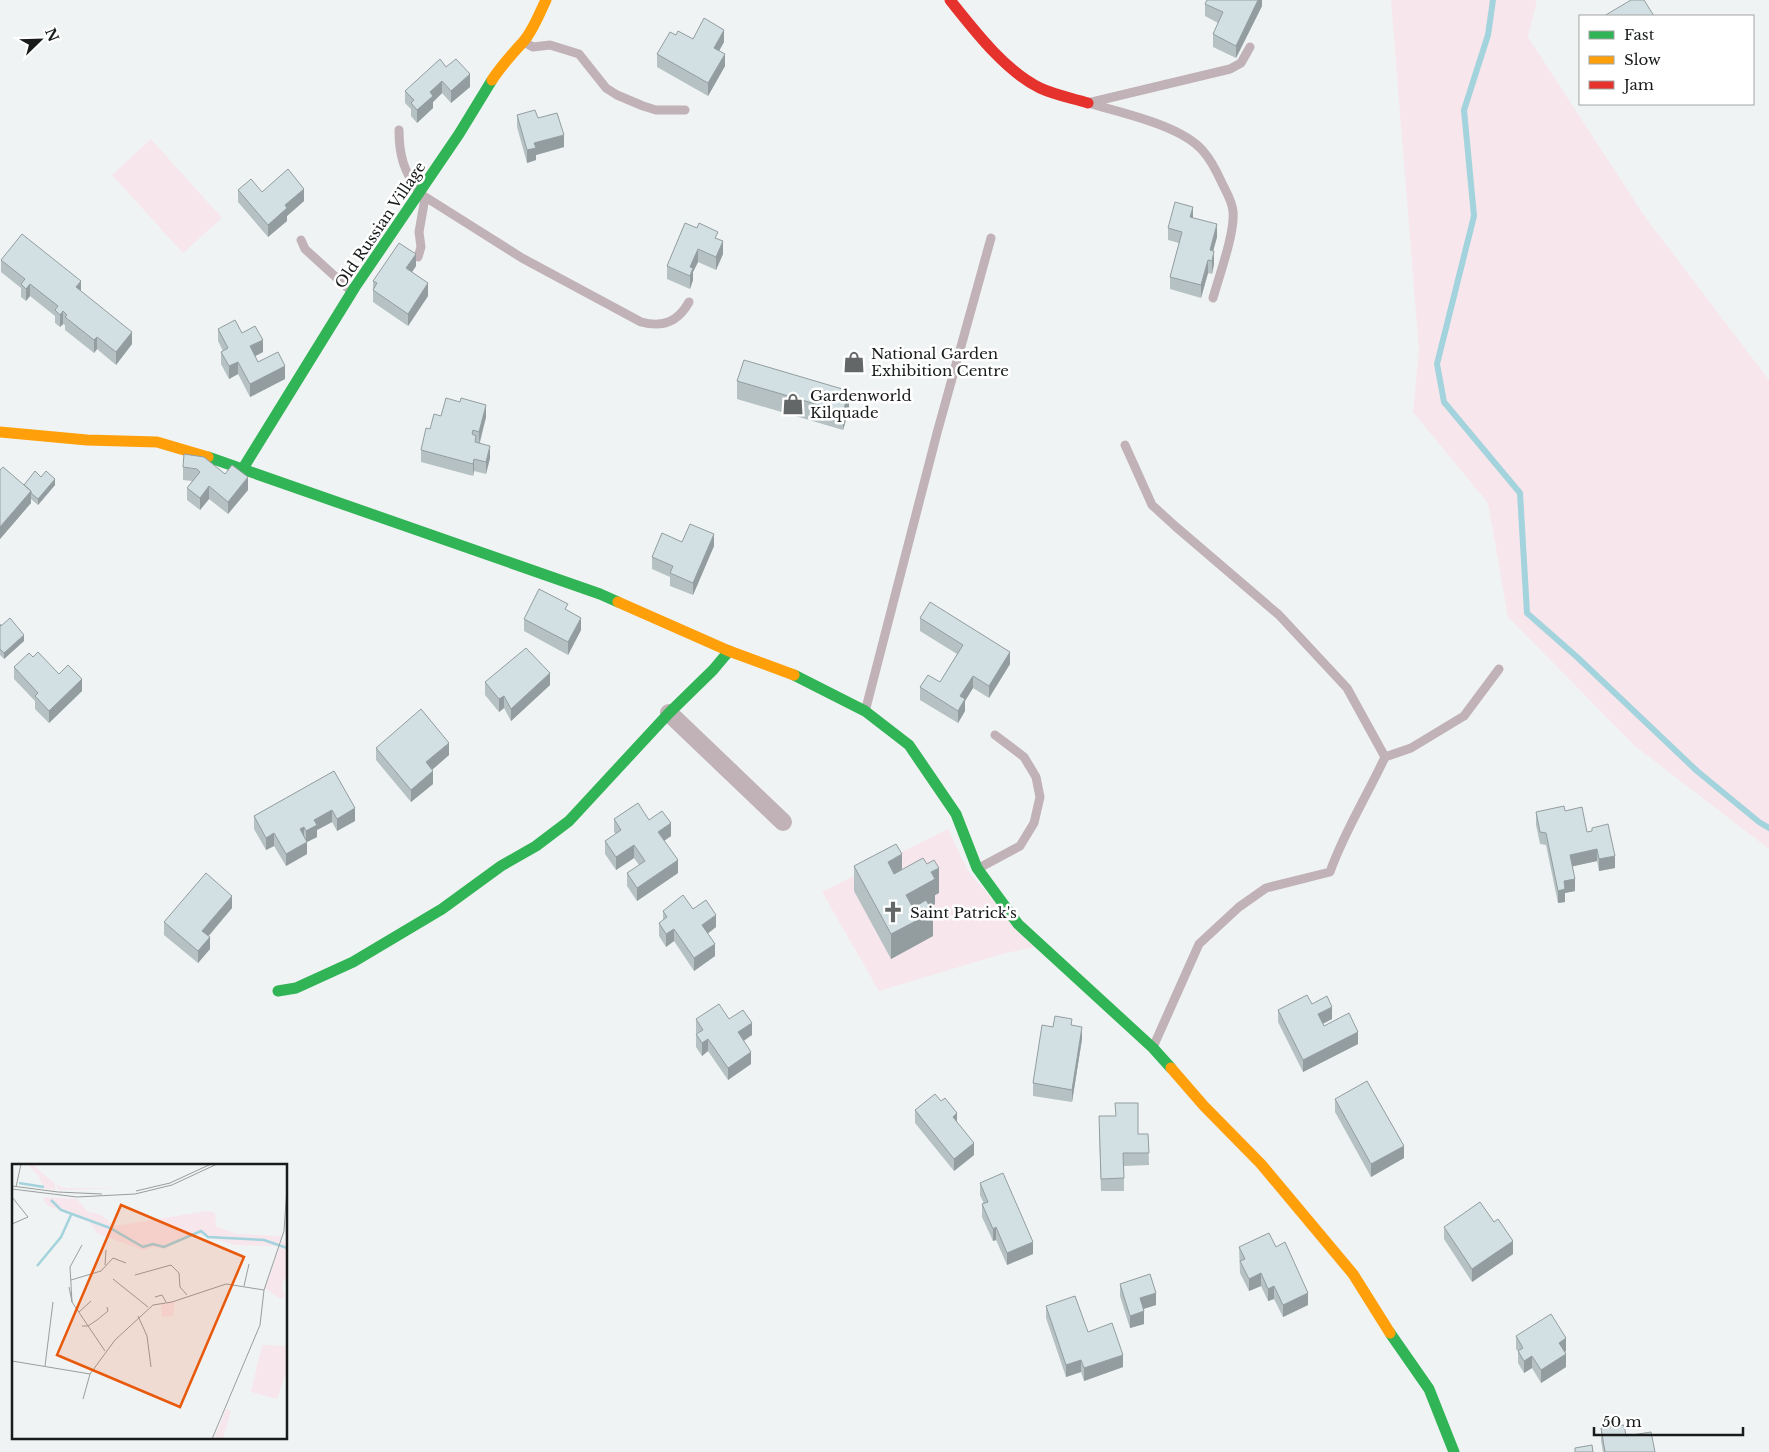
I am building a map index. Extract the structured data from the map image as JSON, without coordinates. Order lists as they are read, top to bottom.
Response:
{
  "streets": {
    "street": ["Old Russian Village"]
  },
  "places": {
    "shop": ["National Garden Exhibition Centre", "Gardenworld Kilquade"],
    "church": ["Saint Patrick's"]
  },
  "legend": ["Fast", "Slow", "Jam"],
  "scale_bar": "50 m",
  "north": "top right"
}
